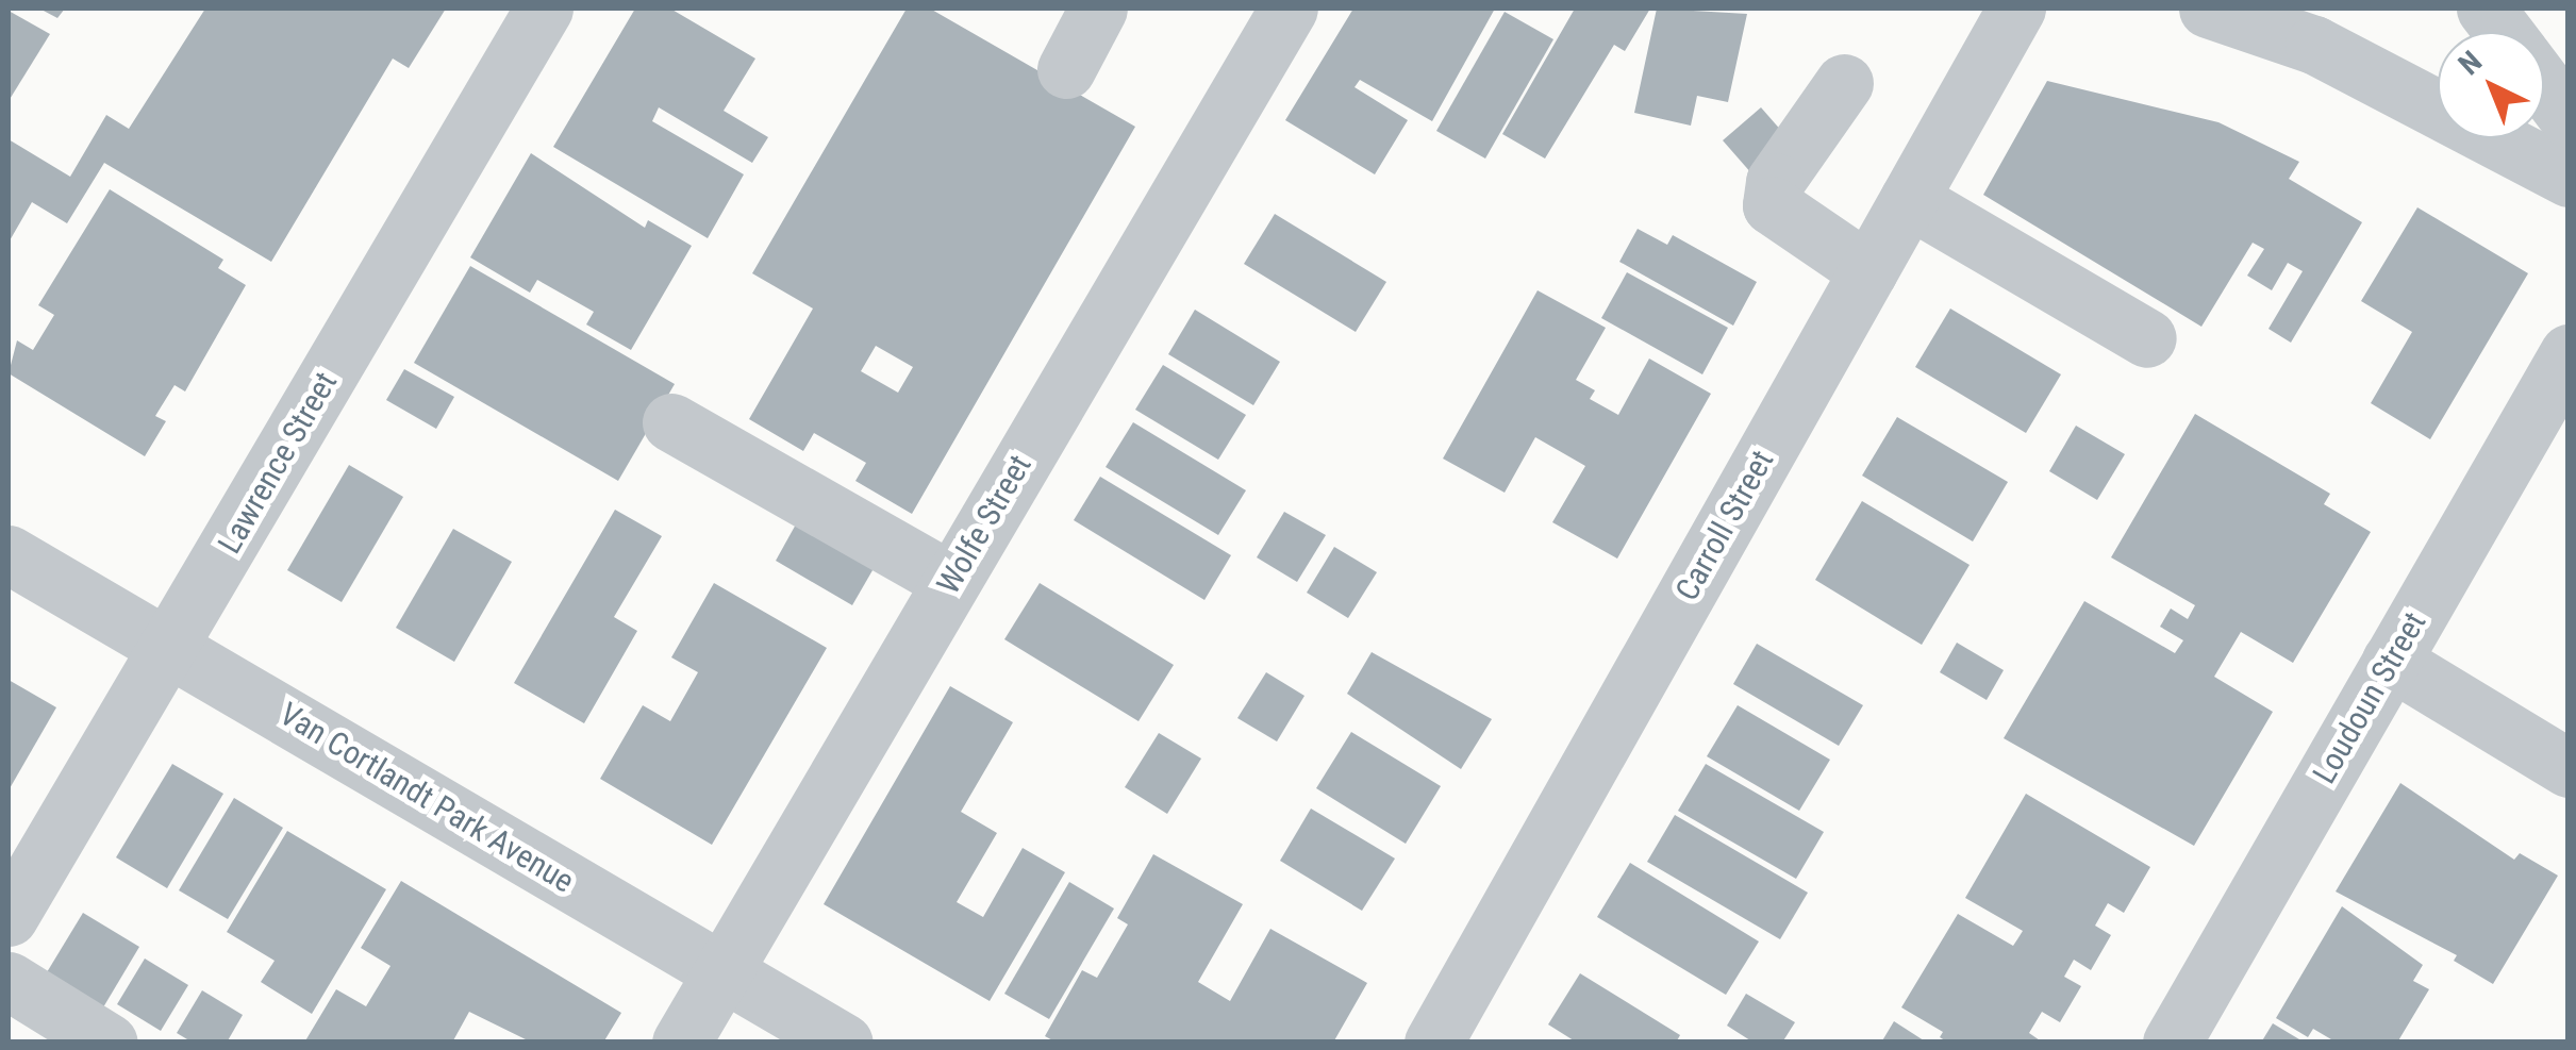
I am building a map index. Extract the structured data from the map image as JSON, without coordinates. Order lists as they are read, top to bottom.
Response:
{
  "streets": {
    "street": [
      "Lawrence Street",
      "Wolfe Street",
      "Carroll Street",
      "Loudoun Street",
      "Van Cortlandt Park Avenue"
    ]
  },
  "crossings": [
    ["Lawrence Street", "Van Cortlandt Park Avenue"],
    ["Wolfe Street", "Van Cortlandt Park Avenue"]
  ],
  "north": "top left"
}
